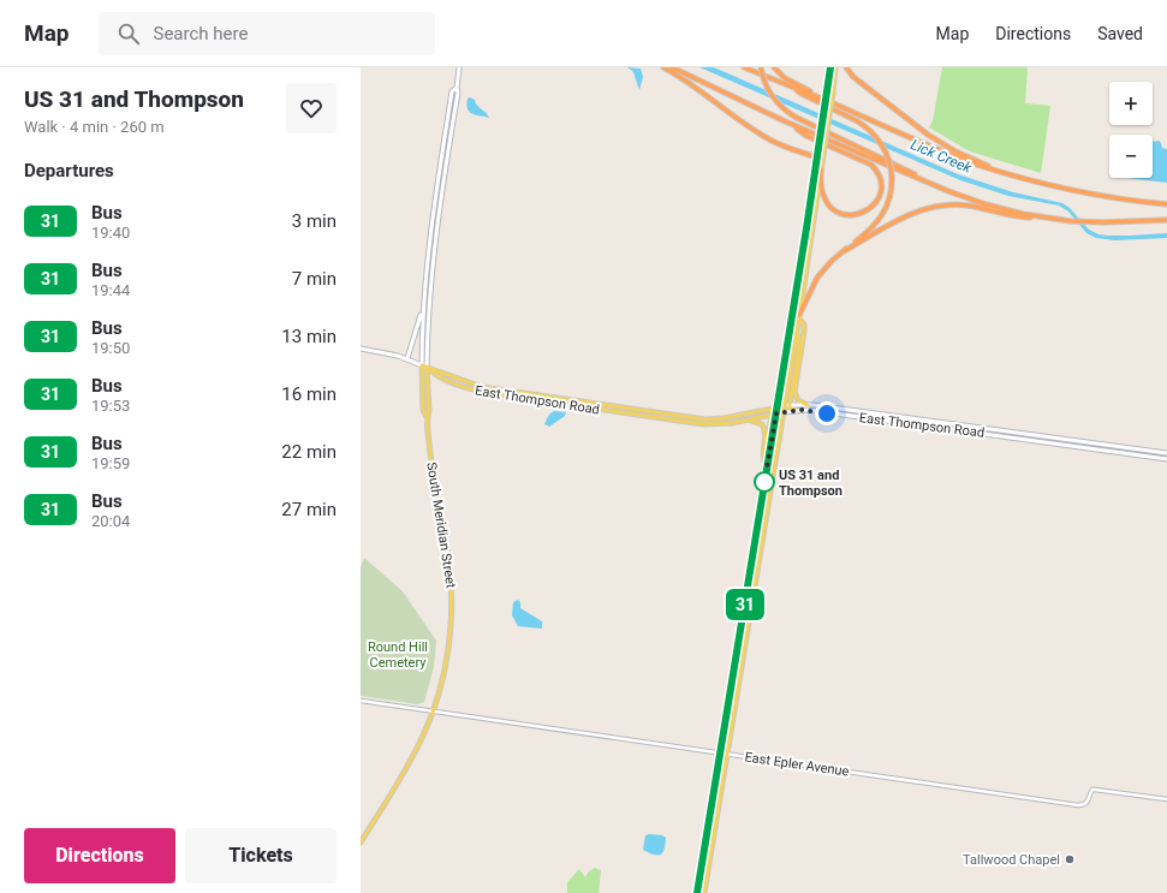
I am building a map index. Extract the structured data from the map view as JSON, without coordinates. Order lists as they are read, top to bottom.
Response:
{
  "streets": {
    "main road": ["East Thompson Road", "South Meridian Street"],
    "street": ["East Epler Avenue"]
  },
  "crossings": [
    ["East Thompson Road", "South Meridian Street"],
    ["South Meridian Street", "East Epler Avenue"]
  ],
  "water": ["Lick Creek"],
  "parks": ["Round Hill Cemetery"],
  "places": ["US 31 and Thompson", "Tallwood Chapel"],
  "lines": ["bus line 31"],
  "page": {
    "header": "Map",
    "search": "Search here",
    "nav": ["Map", "Directions", "Saved"],
    "heading": [
      ["US 31 and Thompson", "Walk · 4 min · 260 m"],
      "Departures"
    ],
    "on_map": "31",
    "map_buttons": ["+", "−"],
    "list": [
      {
        "mark": "31",
        "name": "Bus",
        "note": "19:40",
        "value": "3 min"
      },
      {
        "mark": "31",
        "name": "Bus",
        "note": "19:44",
        "value": "7 min"
      },
      {
        "mark": "31",
        "name": "Bus",
        "note": "19:50",
        "value": "13 min"
      },
      {
        "mark": "31",
        "name": "Bus",
        "note": "19:53",
        "value": "16 min"
      },
      {
        "mark": "31",
        "name": "Bus",
        "note": "19:59",
        "value": "22 min"
      },
      {
        "mark": "31",
        "name": "Bus",
        "note": "20:04",
        "value": "27 min"
      }
    ],
    "buttons": ["Directions", "Tickets"]
  }
}
